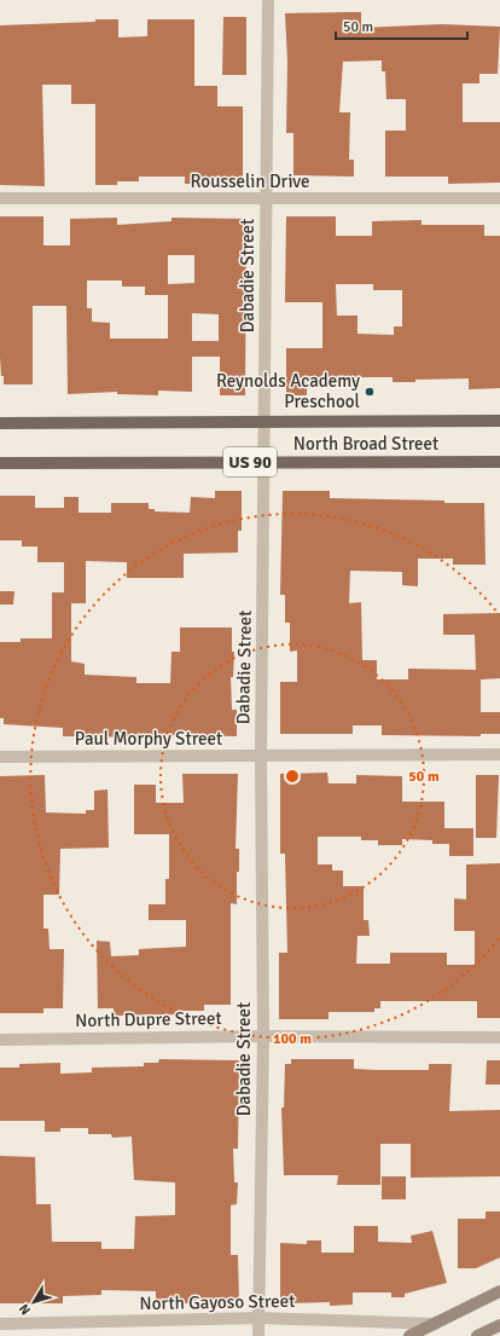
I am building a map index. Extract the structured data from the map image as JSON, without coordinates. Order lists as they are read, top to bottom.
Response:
{
  "streets": {
    "main road": ["North Broad Street", "US 90"],
    "street": [
      "Rousselin Drive",
      "Dabadie Street",
      "Paul Morphy Street",
      "North Dupre Street",
      "North Gayoso Street"
    ]
  },
  "crossings": [
    ["Rousselin Drive", "Dabadie Street"],
    ["Dabadie Street", "North Broad Street"],
    ["Dabadie Street", "Paul Morphy Street"],
    ["Dabadie Street", "North Dupre Street"],
    ["Dabadie Street", "North Gayoso Street"]
  ],
  "places": ["Reynolds Academy Preschool"],
  "scale_bar": "50 m",
  "north": "bottom left",
  "rings": ["50 m", "100 m"]
}
